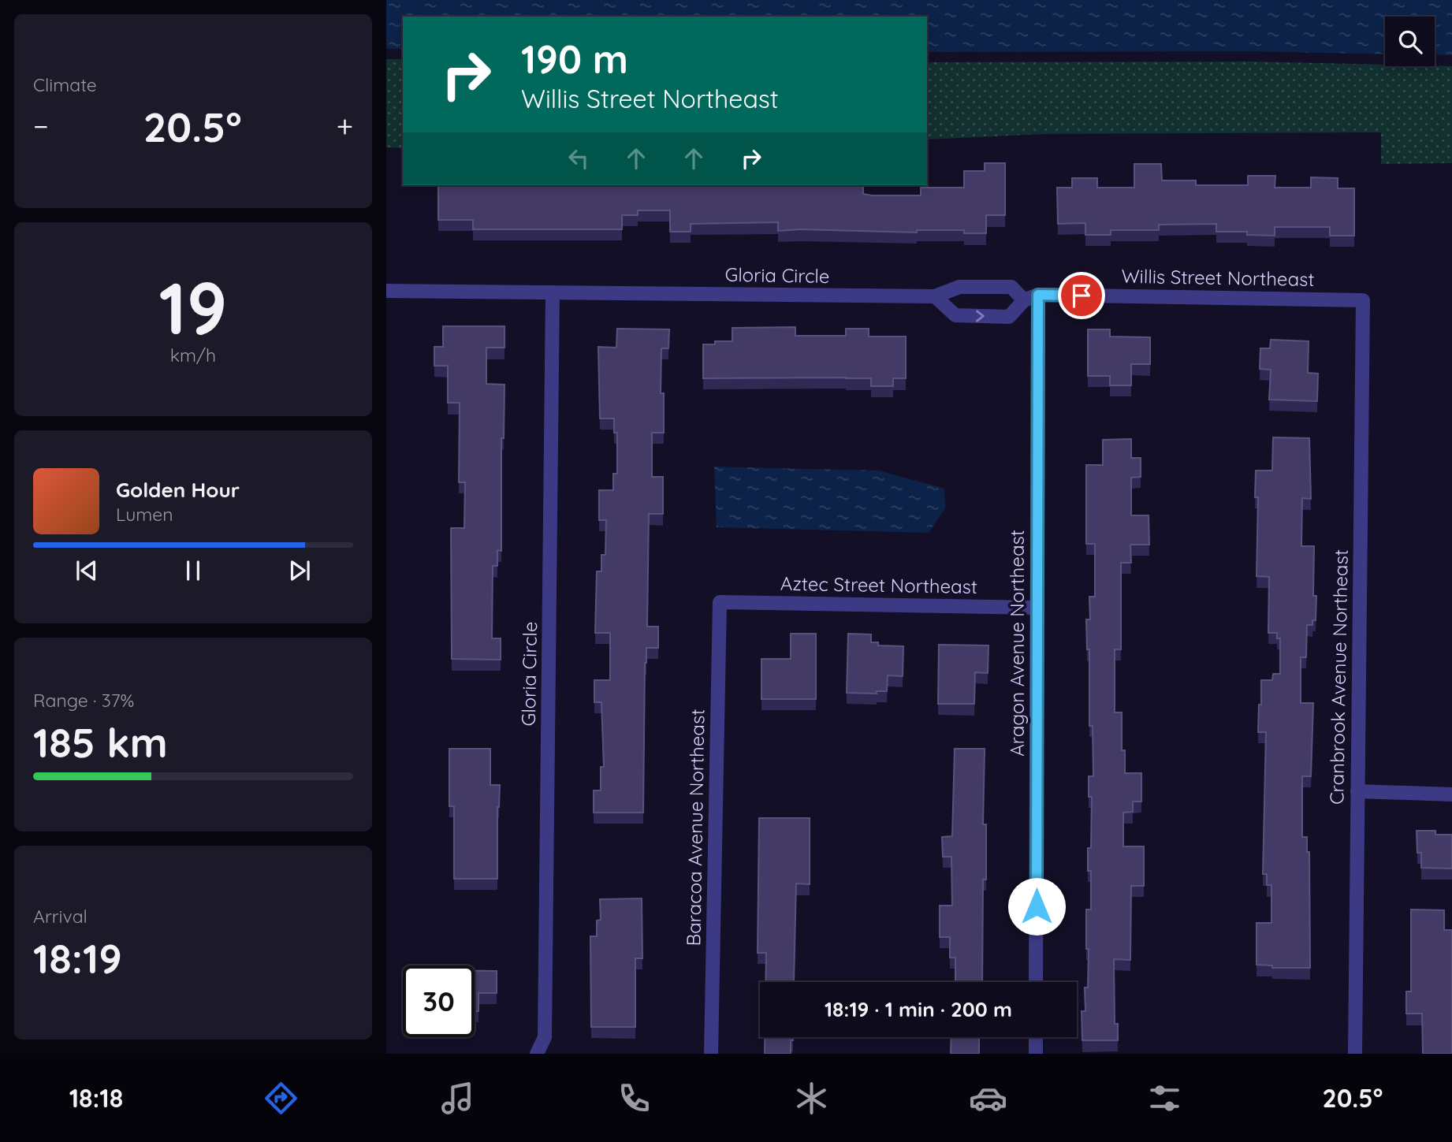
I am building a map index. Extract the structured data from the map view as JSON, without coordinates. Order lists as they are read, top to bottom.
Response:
{
  "streets": {
    "street": [
      "Gloria Circle",
      "Willis Street Northeast",
      "Aztec Street Northeast",
      "Aragon Avenue Northeast",
      "Cranbrook Avenue Northeast",
      "Baracoa Avenue Northeast"
    ]
  },
  "crossings": [
    ["Willis Street Northeast", "Aragon Avenue Northeast"],
    ["Willis Street Northeast", "Cranbrook Avenue Northeast"],
    ["Aztec Street Northeast", "Aragon Avenue Northeast"],
    ["Aztec Street Northeast", "Baracoa Avenue Northeast"]
  ],
  "page": {
    "tile": [
      "Climate",
      ["19", "km/h"],
      ["Range · 37%", "185 km"],
      ["Arrival", "18:19"]
    ],
    "turn": ["190 m", "Willis Street Northeast"],
    "heat": ["−", "20.5°", "+"],
    "song": ["Golden Hour", "Lumen"],
    "limit": "30",
    "trip": "18:19 · 1 min · 200 m",
    "tabs": ["18:18", "20.5°"]
  }
}
